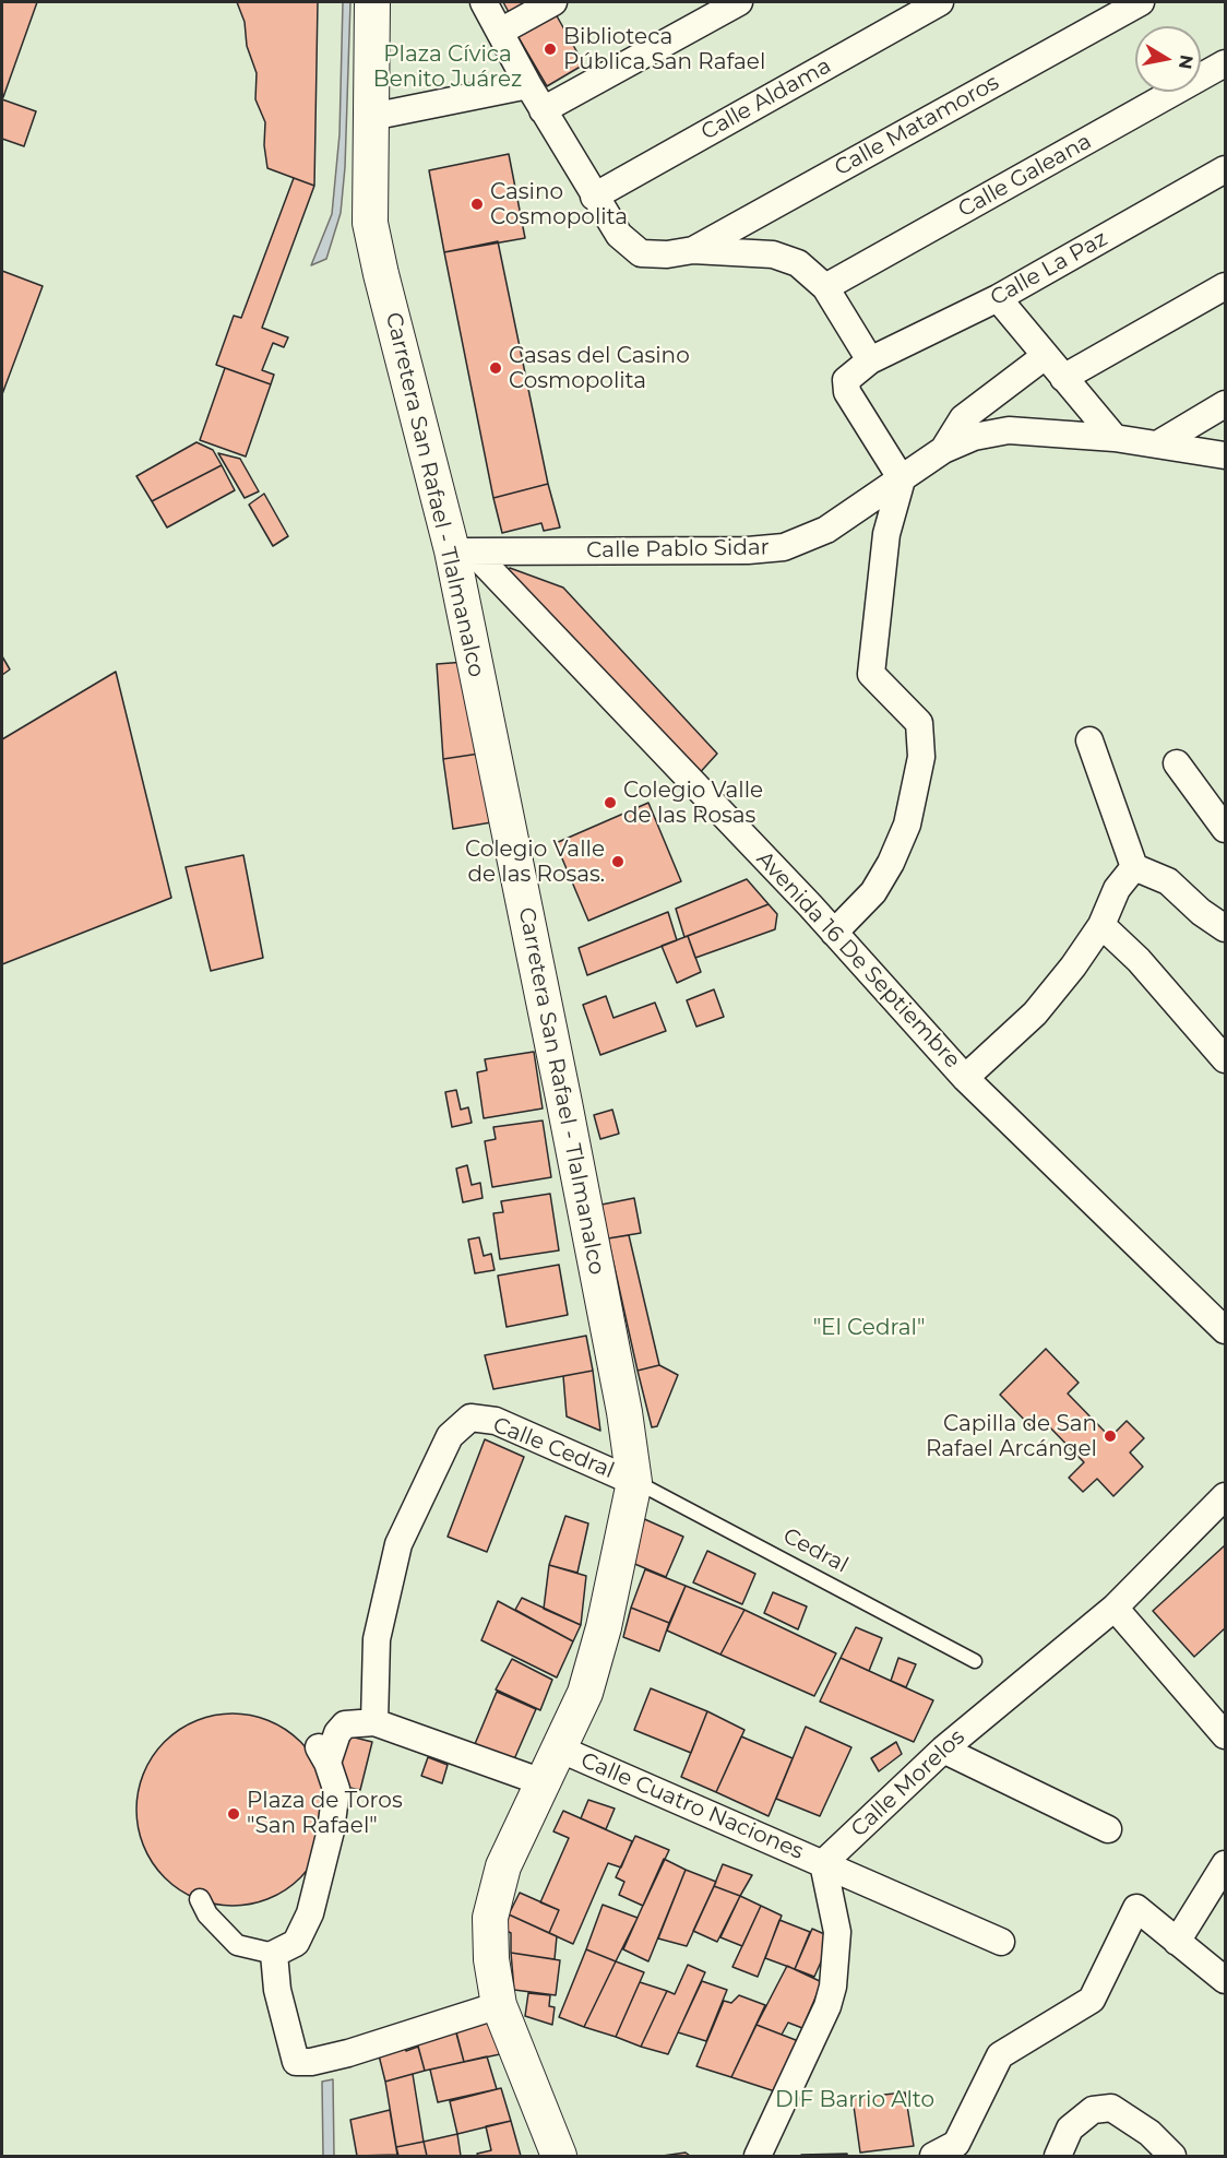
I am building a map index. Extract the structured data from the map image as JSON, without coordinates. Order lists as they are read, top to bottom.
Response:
{
  "streets": {
    "street": [
      "Calle Aldama",
      "Calle Matamoros",
      "Calle Galeana",
      "Calle La Paz",
      "Carretera San Rafael - Tlalmanalco",
      "Calle Pablo Sidar",
      "Avenida 16 De Septiembre",
      "Calle Cedral",
      "Calle Morelos",
      "Calle Cuatro Naciones"
    ],
    "lane": ["Cedral"]
  },
  "crossings": [
    ["Calle La Paz", "Calle Pablo Sidar"],
    ["Carretera San Rafael - Tlalmanalco", "Calle Pablo Sidar"],
    ["Carretera San Rafael - Tlalmanalco", "Avenida 16 De Septiembre"],
    ["Carretera San Rafael - Tlalmanalco", "Calle Cedral"],
    ["Carretera San Rafael - Tlalmanalco", "Cedral"],
    ["Carretera San Rafael - Tlalmanalco", "Calle Cuatro Naciones"],
    ["Calle Pablo Sidar", "Avenida 16 De Septiembre"],
    ["Calle Cedral", "Cedral"],
    ["Calle Morelos", "Calle Cuatro Naciones"]
  ],
  "parks": ["Plaza Cívica Benito Juárez", "\"El Cedral\"", "DIF Barrio Alto"],
  "places": [
    "Biblioteca Pública San Rafael",
    "Casino Cosmopolita",
    "Casas del Casino Cosmopolita",
    "Colegio Valle de las Rosas",
    "Colegio Valle de las Rosas.",
    "Capilla de San Rafael Arcángel",
    "Plaza de Toros \"San Rafael\""
  ],
  "north": "right"
}
